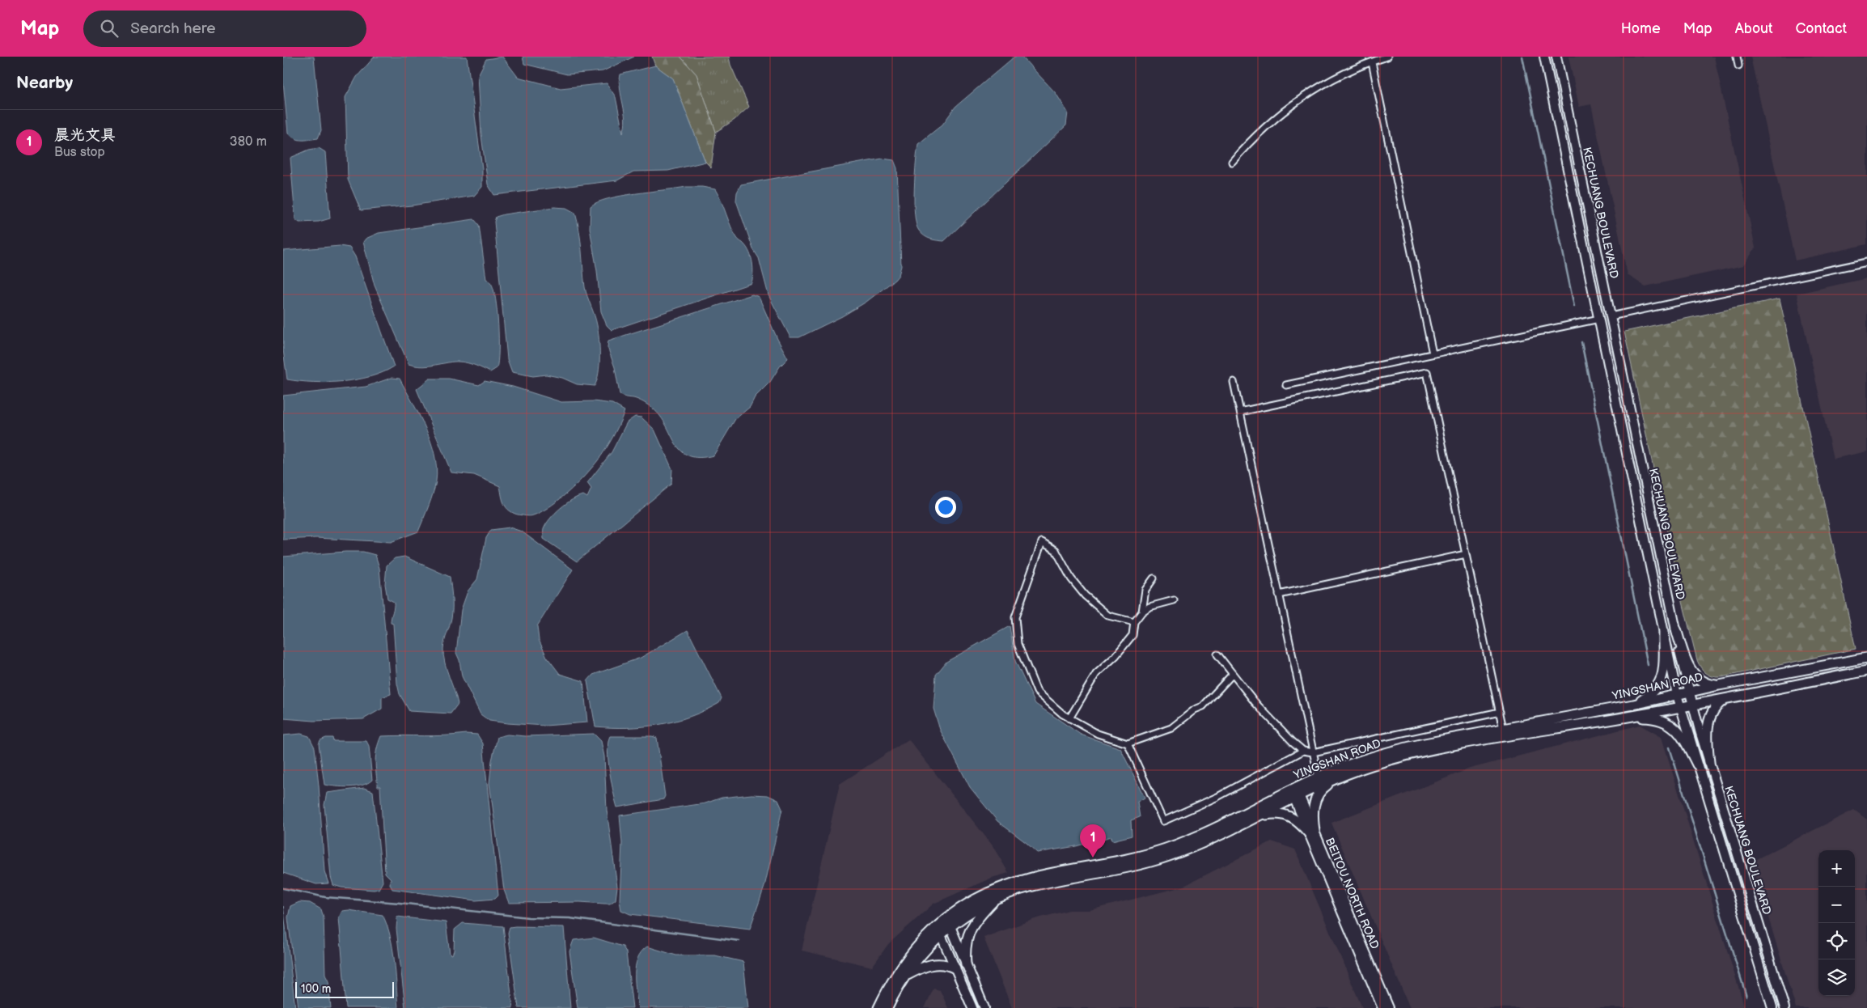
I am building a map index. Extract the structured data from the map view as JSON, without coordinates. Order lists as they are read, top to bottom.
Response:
{
  "streets": {
    "main road": ["KECHUANG BOULEVARD", "YINGSHAN ROAD", "BEITOU NORTH ROAD"]
  },
  "crossings": [
    ["KECHUANG BOULEVARD", "YINGSHAN ROAD"],
    ["YINGSHAN ROAD", "BEITOU NORTH ROAD"]
  ],
  "scale_bar": "100 m",
  "page": {
    "header": "Map",
    "search": "Search here",
    "nav": [
      "Home",
      "Map",
      "About",
      "Contact"
    ],
    "heading": "Nearby",
    "list": [
      {
        "mark": "1",
        "name": "晨光文具",
        "note": "Bus stop",
        "value": "380 m"
      }
    ],
    "pins": "1",
    "map_buttons": ["+", "−"],
    "scale": "100 m"
  }
}
